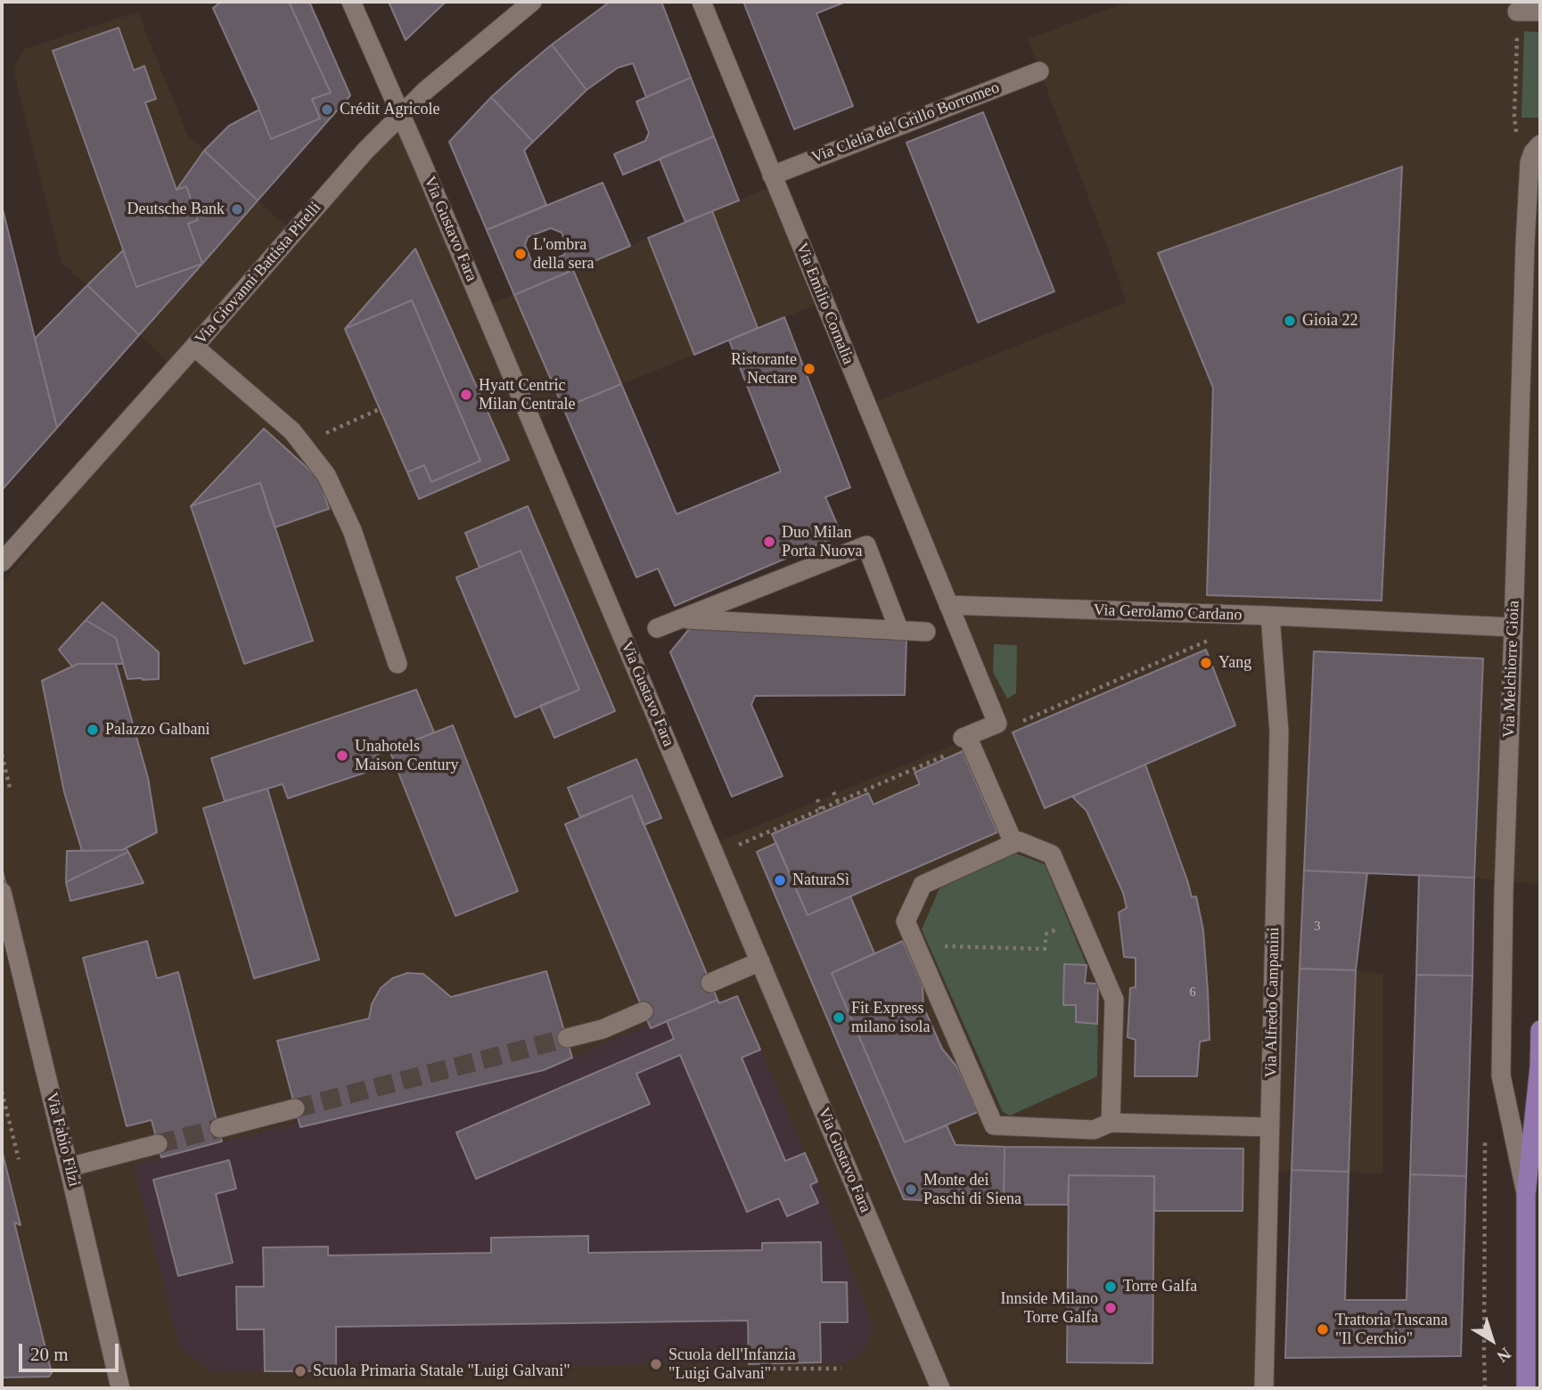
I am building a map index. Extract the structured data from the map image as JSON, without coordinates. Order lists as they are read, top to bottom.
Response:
{
  "streets": {
    "main road": ["Via Melchiorre Gioia"],
    "street": [
      "Via Clelia del Grillo Borromeo",
      "Via Gustavo Fara",
      "Via Giovanni Battista Pirelli",
      "Via Emilio Cornalia",
      "Via Gerolamo Cardano",
      "Via Alfredo Campanini",
      "Via Fabio Filzi"
    ]
  },
  "crossings": [
    ["Via Clelia del Grillo Borromeo", "Via Emilio Cornalia"],
    ["Via Gustavo Fara", "Via Giovanni Battista Pirelli"],
    ["Via Emilio Cornalia", "Via Gerolamo Cardano"],
    ["Via Gerolamo Cardano", "Via Melchiorre Gioia"],
    ["Via Gerolamo Cardano", "Via Alfredo Campanini"]
  ],
  "places": [
    "Crédit Agricole",
    "Deutsche Bank",
    "L'ombra della sera",
    "Gioia 22",
    "Ristorante Nectare",
    "Hyatt Centric Milan Centrale",
    "Duo Milan Porta Nuova",
    "Yang",
    "Palazzo Galbani",
    "Unahotels Maison Century",
    "NaturaSì",
    "Fit Express milano isola",
    "Monte dei Paschi di Siena",
    "Torre Galfa",
    "Innside Milano Torre Galfa",
    "Trattoria Tuscana \"Il Cerchio\"",
    "Scuola dell'Infanzia \"Luigi Galvani\"",
    "Scuola Primaria Statale \"Luigi Galvani\""
  ],
  "house_numbers": ["3", "6"],
  "scale_bar": "20 m",
  "north": "bottom right"
}
